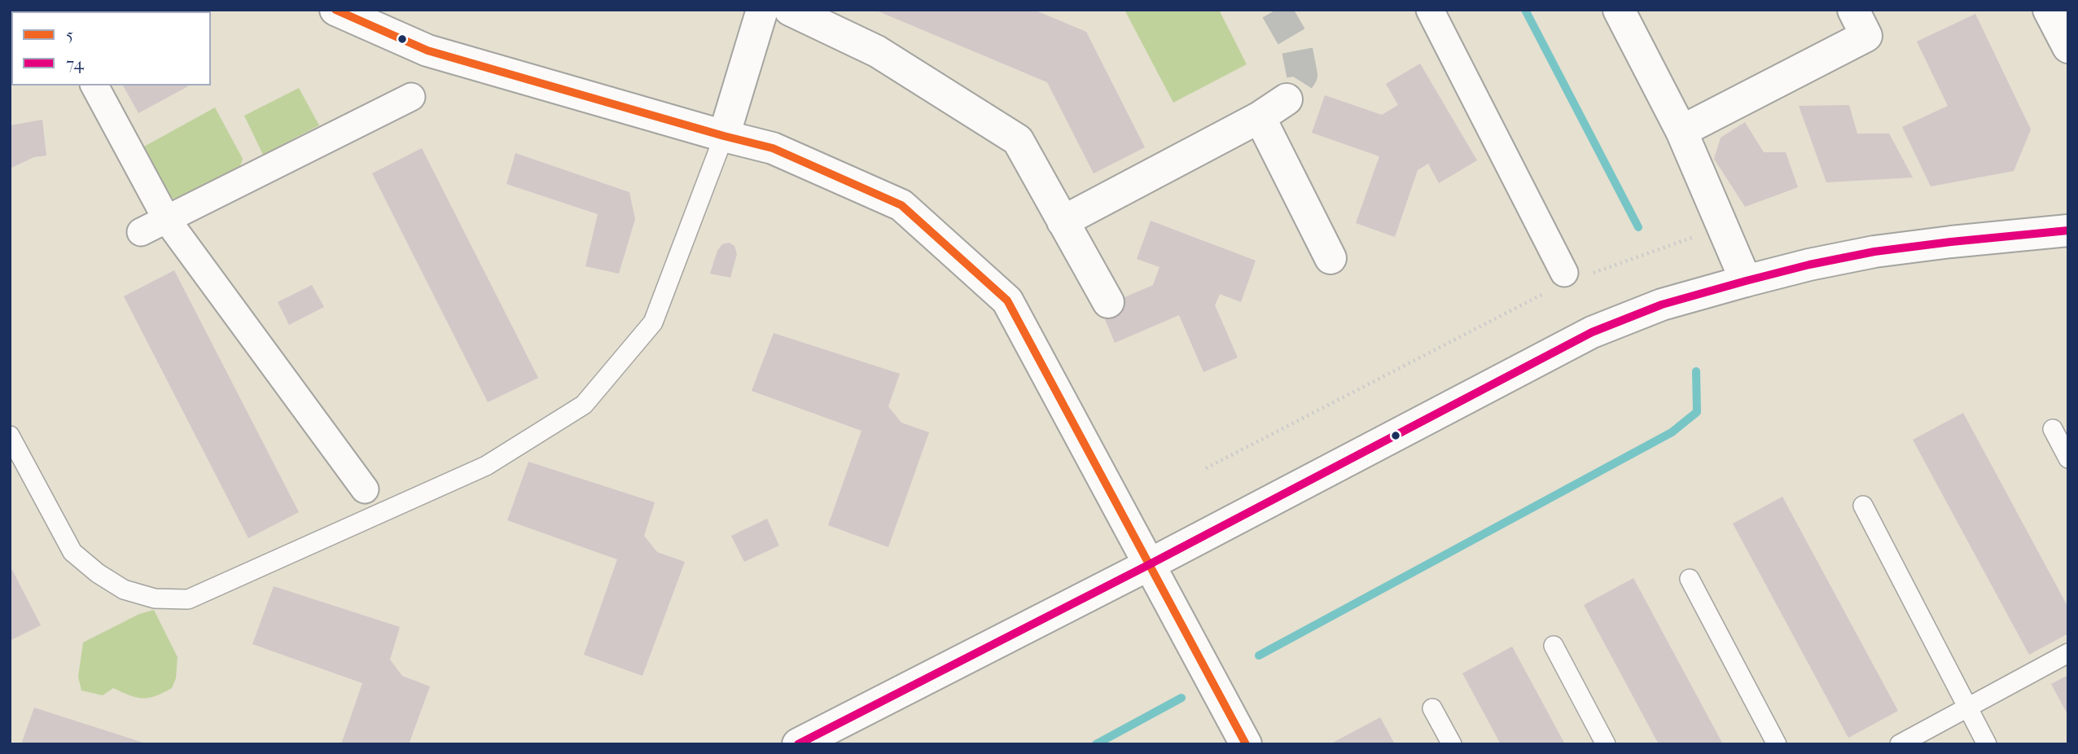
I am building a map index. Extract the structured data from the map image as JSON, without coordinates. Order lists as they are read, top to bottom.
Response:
{
  "lines": ["transit line 5", "transit line 74"],
  "legend": ["5", "74"]
}
